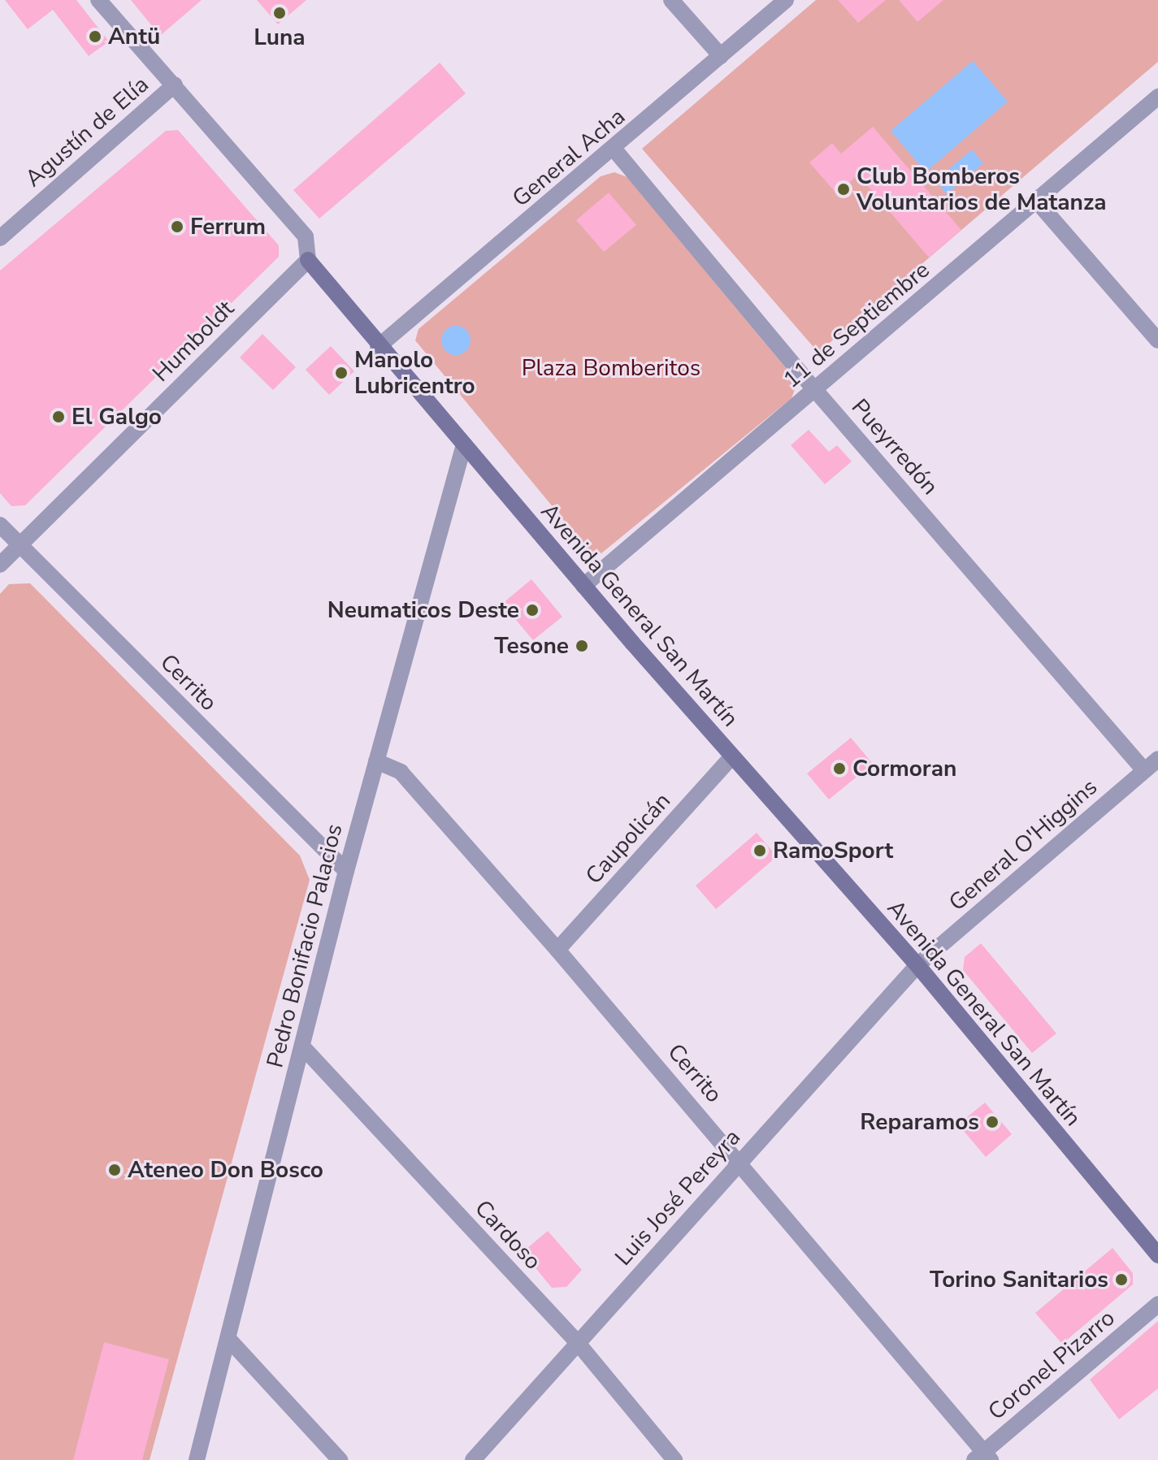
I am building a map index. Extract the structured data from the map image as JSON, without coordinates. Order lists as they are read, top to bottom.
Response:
{
  "streets": {
    "main road": ["Avenida General San Martín"],
    "street": [
      "Agustín de Elía",
      "General Acha",
      "11 de Septiembre",
      "Humboldt",
      "Pueyrredón",
      "Cerrito",
      "Caupolicán",
      "General O'Higgins",
      "Pedro Bonifacio Palacios",
      "Luis José Pereyra",
      "Cardoso",
      "Coronel Pizarro"
    ]
  },
  "crossings": [
    ["Agustín de Elía", "Avenida General San Martín"],
    ["General Acha", "Pueyrredón"],
    ["General Acha", "Avenida General San Martín"],
    ["11 de Septiembre", "Pueyrredón"],
    ["11 de Septiembre", "Avenida General San Martín"],
    ["Humboldt", "Avenida General San Martín"],
    ["Humboldt", "Cerrito"],
    ["Pueyrredón", "General O'Higgins"],
    ["Avenida General San Martín", "Caupolicán"],
    ["Avenida General San Martín", "General O'Higgins"],
    ["Avenida General San Martín", "Pedro Bonifacio Palacios"],
    ["Avenida General San Martín", "Luis José Pereyra"],
    ["Cerrito", "Caupolicán"],
    ["Cerrito", "Pedro Bonifacio Palacios"],
    ["Cerrito", "Luis José Pereyra"],
    ["Cerrito", "Coronel Pizarro"],
    ["General O'Higgins", "Luis José Pereyra"],
    ["Pedro Bonifacio Palacios", "Cardoso"],
    ["Luis José Pereyra", "Cardoso"]
  ],
  "parks": ["Plaza Bomberitos"],
  "places": [
    "Luna",
    "Antü",
    "Club Bomberos Voluntarios de Matanza",
    "Ferrum",
    "Manolo Lubricentro",
    "El Galgo",
    "Neumaticos Deste",
    "Tesone",
    "Cormoran",
    "RamoSport",
    "Reparamos",
    "Ateneo Don Bosco",
    "Torino Sanitarios"
  ]
}
